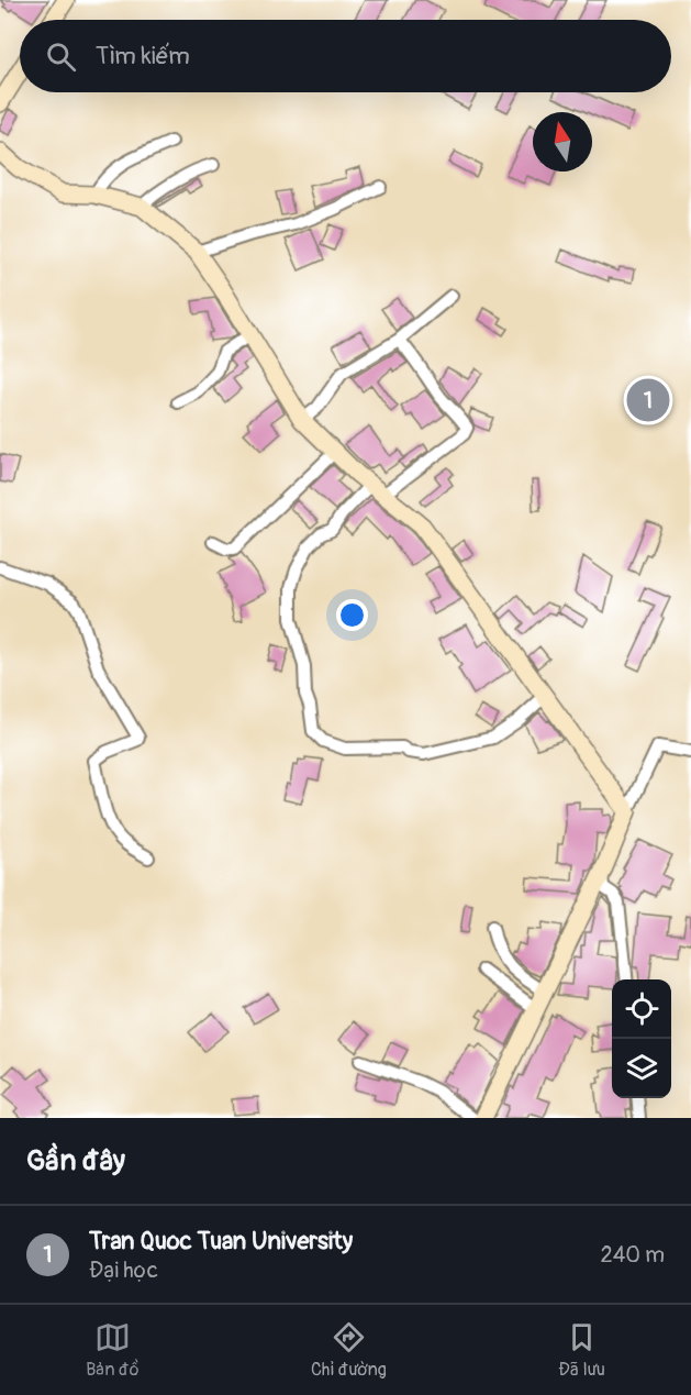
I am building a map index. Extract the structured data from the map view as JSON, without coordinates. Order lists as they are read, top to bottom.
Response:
{
  "north": "top",
  "page": {
    "search": "Tìm kiếm",
    "pins": "1",
    "heading": "Gần đây",
    "list": [
      {
        "mark": "1",
        "name": "Tran Quoc Tuan University",
        "note": "Đại học",
        "value": "240 m"
      }
    ],
    "nav": ["Bản đồ", "Chỉ đường", "Đã lưu"]
  }
}
